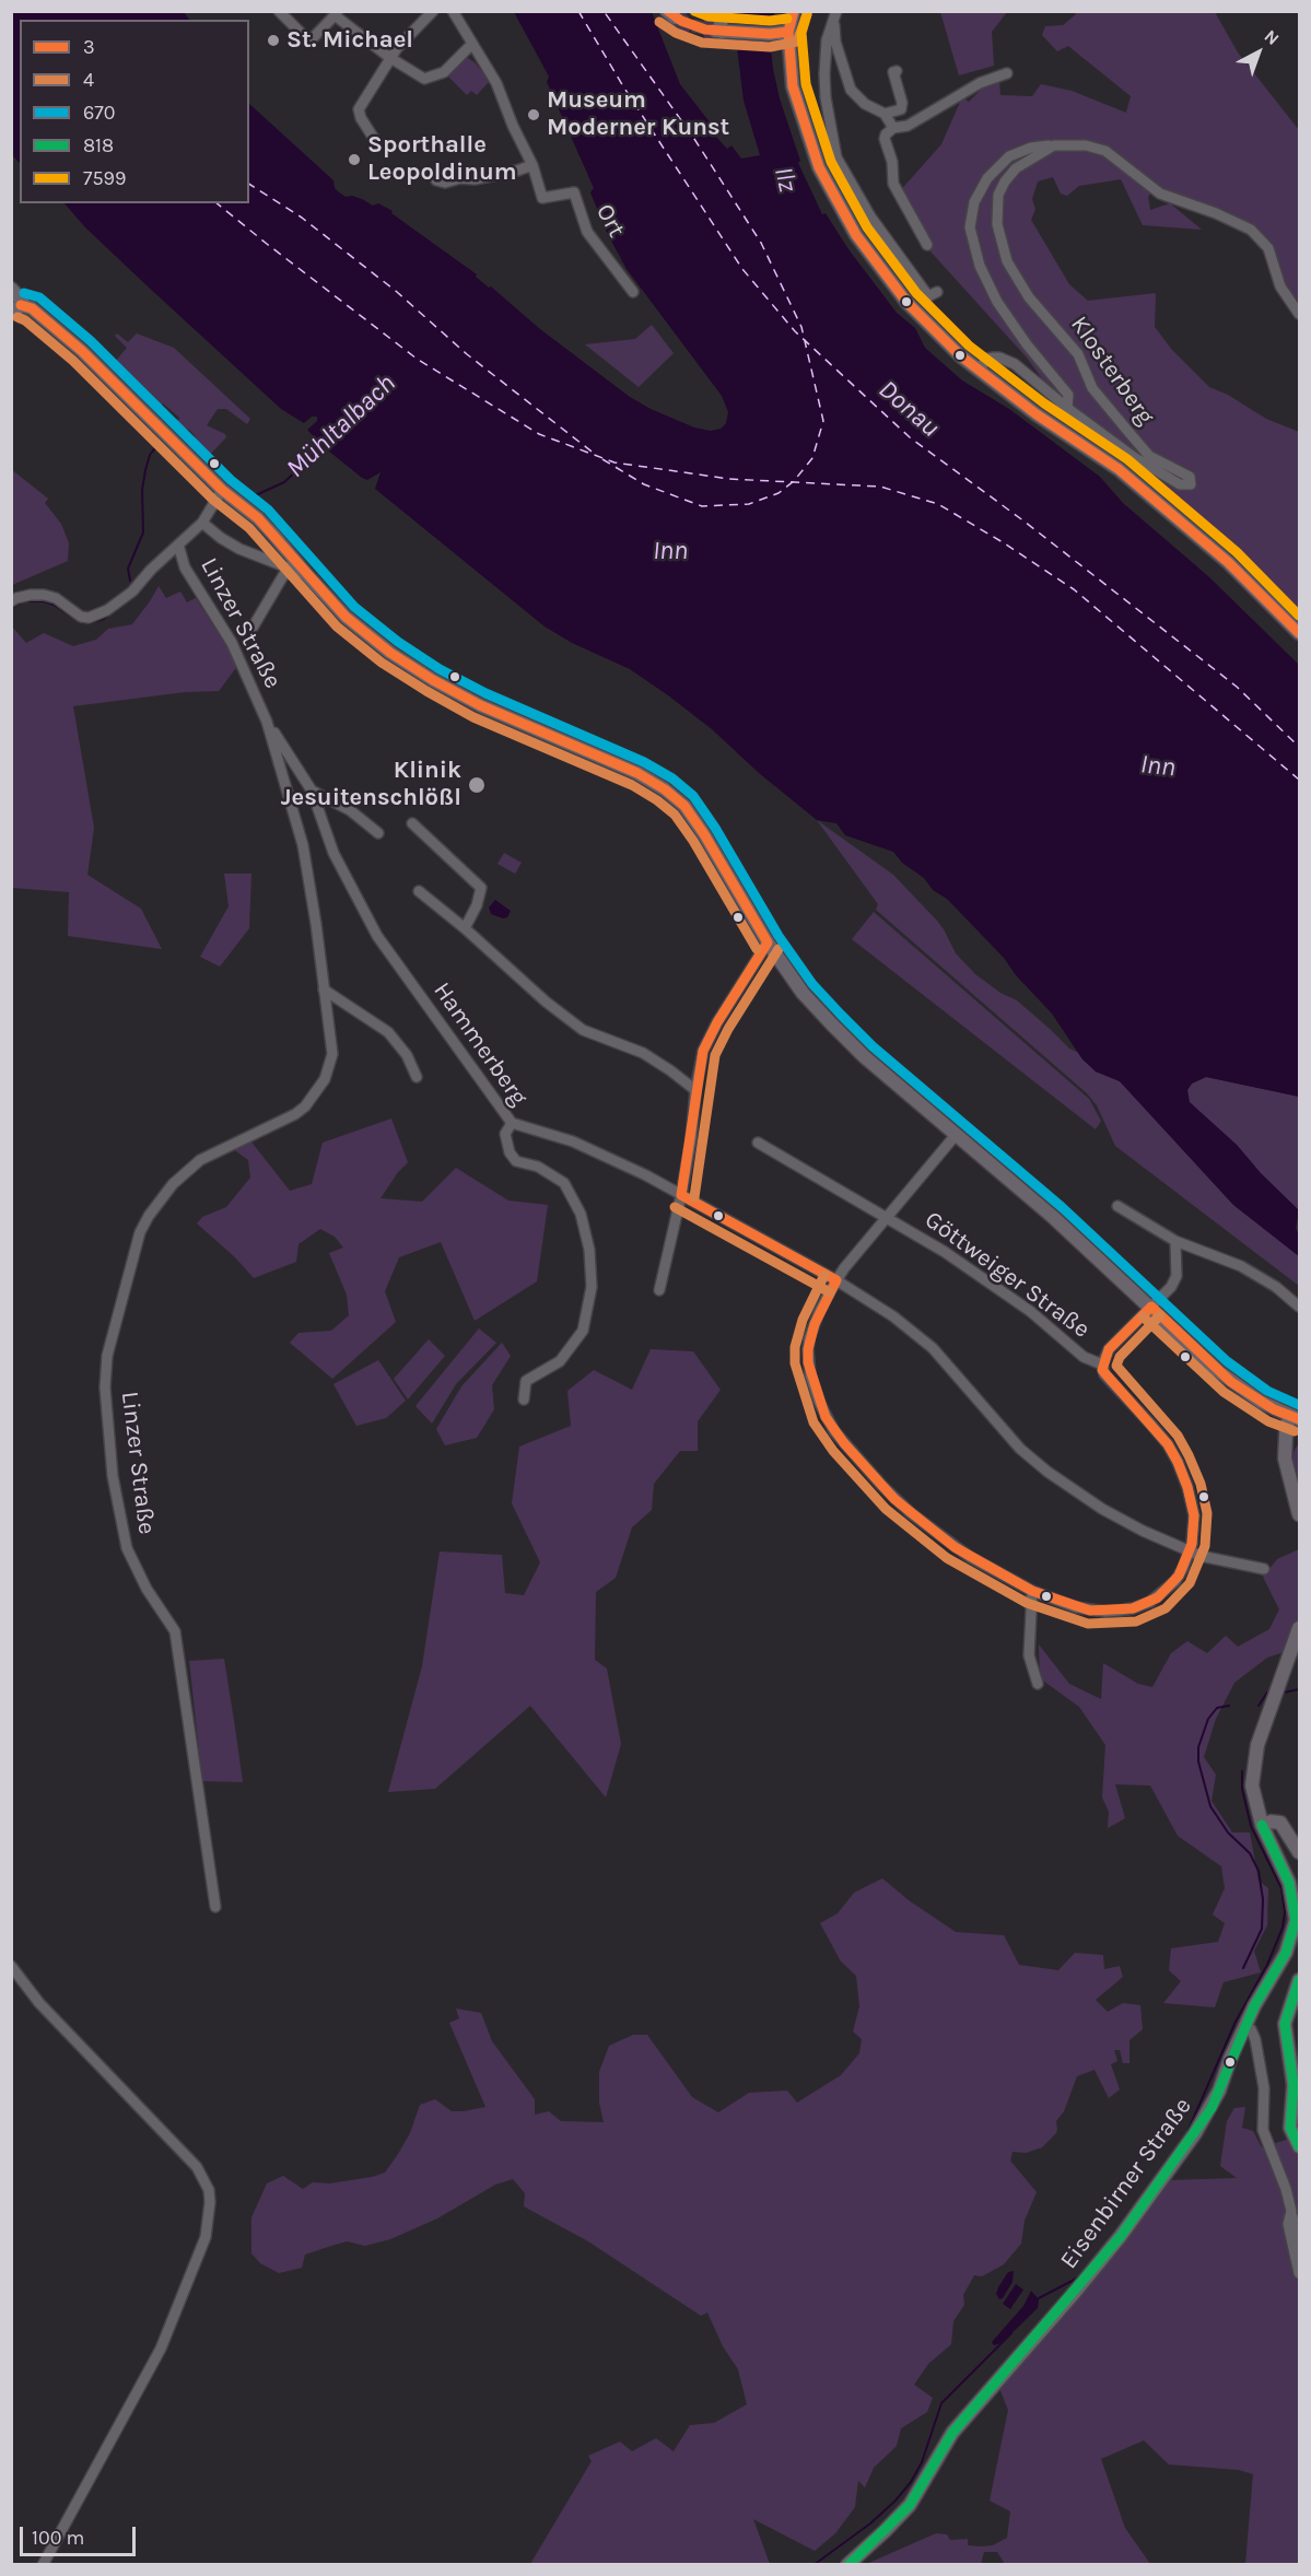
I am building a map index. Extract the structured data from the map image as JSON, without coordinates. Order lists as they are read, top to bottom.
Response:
{
  "streets": {
    "main road": ["Eisenbirner Straße"],
    "street": [
      "Ort",
      "Klosterberg",
      "Linzer Straße",
      "Hammerberg",
      "Göttweiger Straße"
    ]
  },
  "crossings": [
    ["Linzer Straße", "Hammerberg"]
  ],
  "water": [
    "Ilz",
    "Donau",
    "Mühltalbach",
    "Inn"
  ],
  "places": [
    "St. Michael",
    "Museum Moderner Kunst",
    "Sporthalle Leopoldinum",
    "Klinik Jesuitenschlößl"
  ],
  "lines": [
    "transit line 3",
    "transit line 7599",
    "transit line 4",
    "transit line 670",
    "transit line 818"
  ],
  "legend": [
    "3",
    "4",
    "670",
    "818",
    "7599"
  ],
  "scale_bar": "100 m",
  "north": "top right"
}
